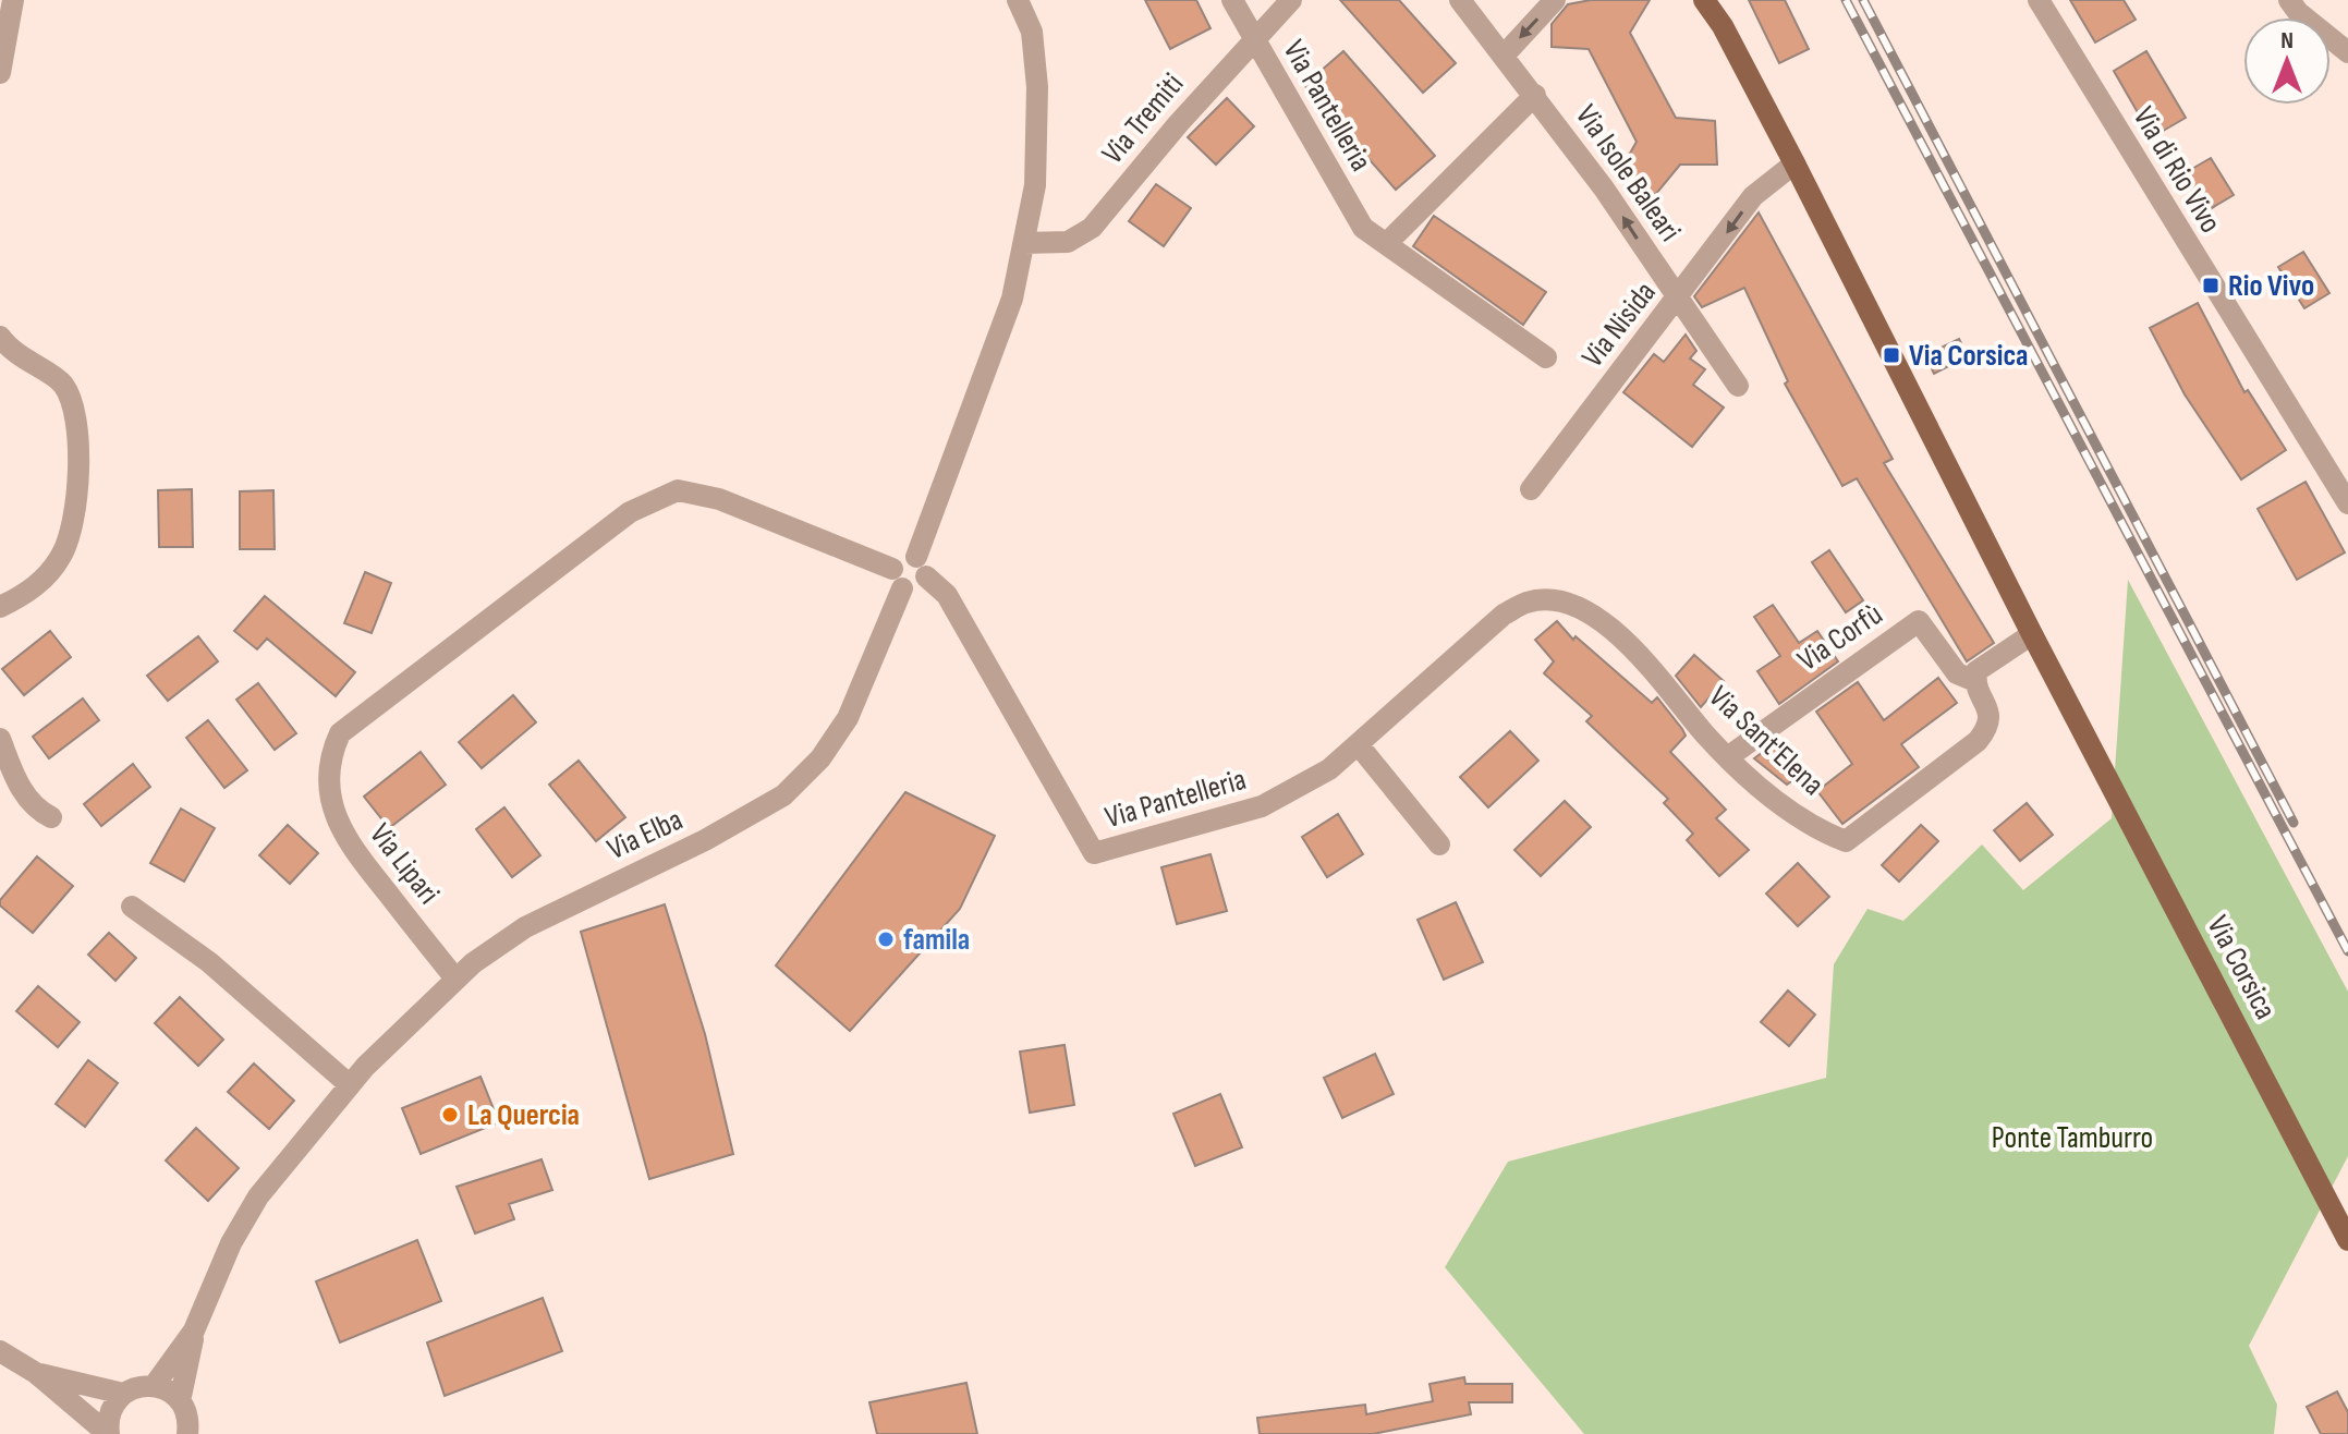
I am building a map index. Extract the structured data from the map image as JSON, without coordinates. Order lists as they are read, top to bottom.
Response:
{
  "streets": {
    "main road": ["Via Corsica"],
    "street": [
      "Via Pantelleria",
      "Via Tremiti",
      "Via di Rio Vivo",
      "Via Isole Baleari",
      "Via Nisida",
      "Via Corfù",
      "Via Sant'Elena",
      "Via Elba",
      "Via Lipari"
    ]
  },
  "crossings": [
    ["Via Pantelleria", "Via Tremiti"],
    ["Via Pantelleria", "Via Sant'Elena"],
    ["Via Isole Baleari", "Via Nisida"],
    ["Via Nisida", "Via Corsica"],
    ["Via Corfù", "Via Sant'Elena"],
    ["Via Elba", "Via Lipari"]
  ],
  "one_way": ["Via Isole Baleari", "Via Nisida"],
  "parks": ["Ponte Tamburro"],
  "places": {
    "transit": ["Rio Vivo", "Via Corsica"],
    "other": ["famila", "La Quercia"]
  },
  "north": "top"
}
